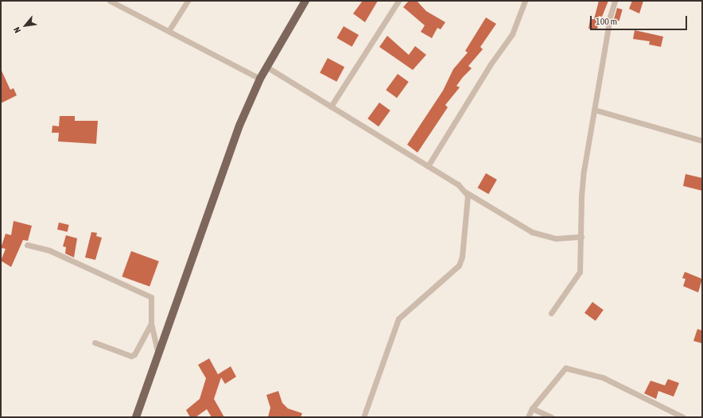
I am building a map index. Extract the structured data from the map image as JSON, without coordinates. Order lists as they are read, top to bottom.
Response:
{
  "scale_bar": "100 m",
  "north": "bottom left"
}
